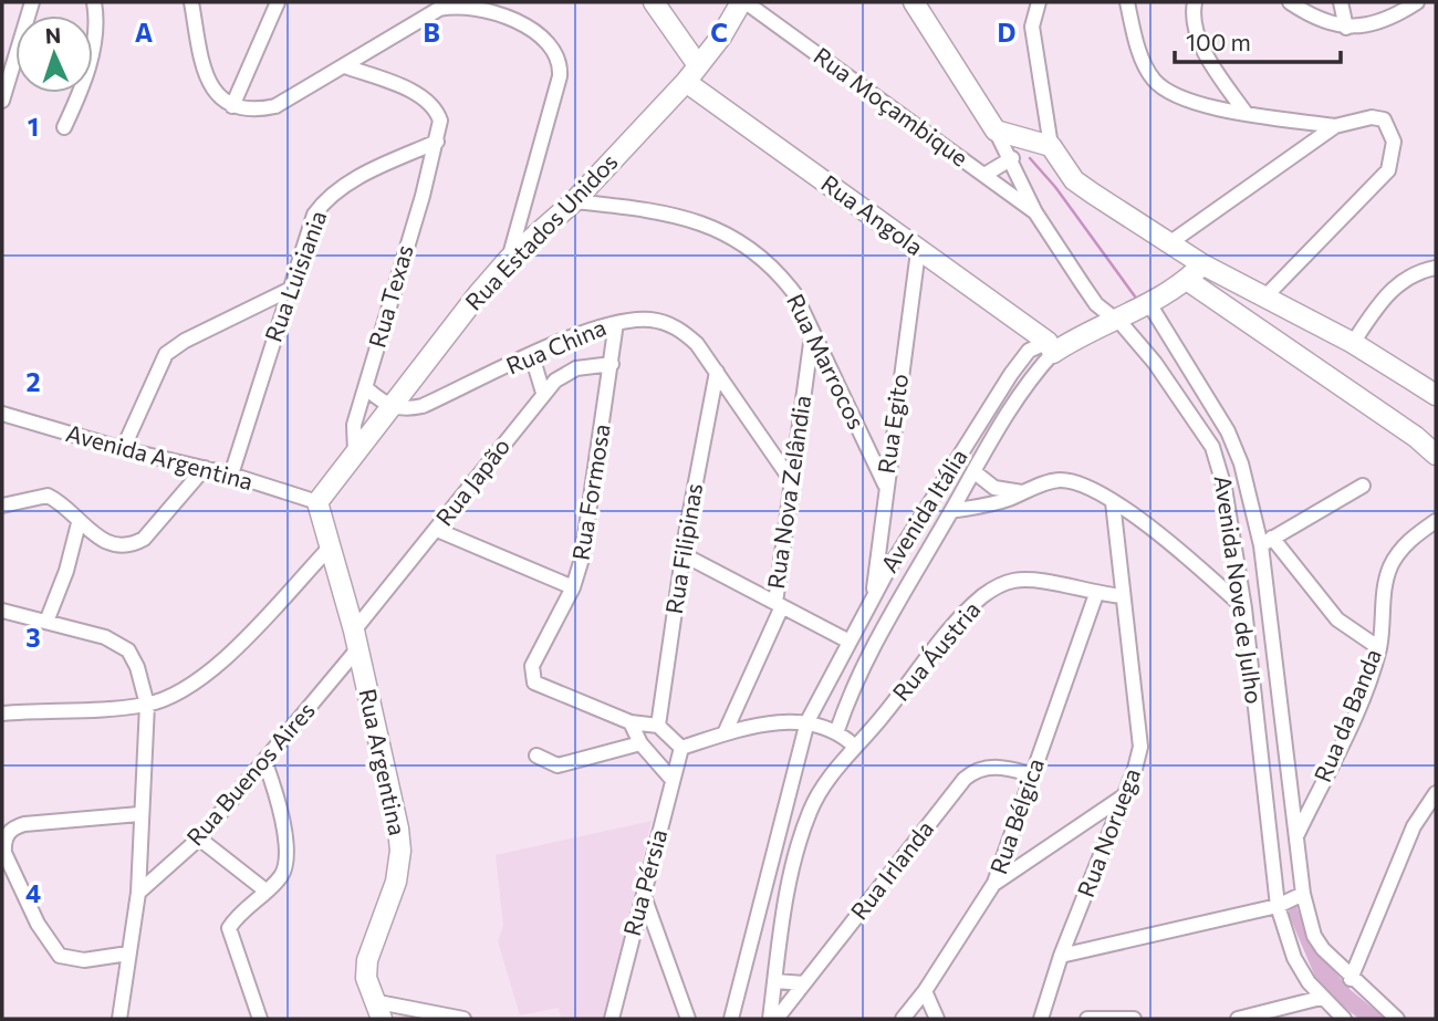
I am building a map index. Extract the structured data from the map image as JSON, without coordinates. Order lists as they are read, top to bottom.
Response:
{
  "streets": {
    "main road": [
      "Rua Angola",
      "Rua Estados Unidos",
      "Avenida Itália",
      "Avenida Nove de Julho",
      "Rua Argentina"
    ],
    "street": [
      "Rua Moçambique",
      "Rua Luisiania",
      "Rua Texas",
      "Rua China",
      "Rua Marrocos",
      "Rua Egito",
      "Avenida Argentina",
      "Rua Japão",
      "Rua Formosa",
      "Rua Nova Zelândia",
      "Rua Filipinas",
      "Rua Áustria",
      "Rua da Banda",
      "Rua Buenos Aires",
      "Rua Bélgica",
      "Rua Noruega",
      "Rua Irlanda",
      "Rua Pérsia"
    ]
  },
  "crossings": [
    ["Rua Moçambique", "Rua Estados Unidos"],
    ["Rua Moçambique", "Avenida Nove de Julho"],
    ["Rua Angola", "Rua Estados Unidos"],
    ["Rua Angola", "Rua Egito"],
    ["Rua Angola", "Avenida Itália"],
    ["Rua Estados Unidos", "Rua Texas"],
    ["Rua Estados Unidos", "Rua China"],
    ["Rua Estados Unidos", "Rua Marrocos"],
    ["Rua Estados Unidos", "Avenida Argentina"],
    ["Rua Estados Unidos", "Rua Argentina"],
    ["Rua Luisiania", "Rua Texas"],
    ["Rua Luisiania", "Avenida Argentina"],
    ["Rua China", "Rua Formosa"],
    ["Rua China", "Rua Nova Zelândia"],
    ["Rua China", "Rua Filipinas"],
    ["Rua Marrocos", "Rua Egito"],
    ["Rua Marrocos", "Rua Nova Zelândia"],
    ["Rua Egito", "Avenida Itália"],
    ["Avenida Argentina", "Rua Argentina"],
    ["Rua Japão", "Rua Formosa"],
    ["Rua Japão", "Rua Argentina"],
    ["Rua Japão", "Rua Buenos Aires"],
    ["Rua Formosa", "Rua Filipinas"],
    ["Avenida Itália", "Avenida Nove de Julho"],
    ["Avenida Nove de Julho", "Rua da Banda"],
    ["Rua Áustria", "Rua Bélgica"],
    ["Rua Áustria", "Rua Noruega"],
    ["Rua Argentina", "Rua Buenos Aires"],
    ["Rua Bélgica", "Rua Irlanda"]
  ],
  "scale_bar": "100 m",
  "north": "top",
  "grid": {
    "columns": [
      "A",
      "B",
      "C",
      "D"
    ],
    "rows": [
      "1",
      "2",
      "3",
      "4"
    ]
  }
}
